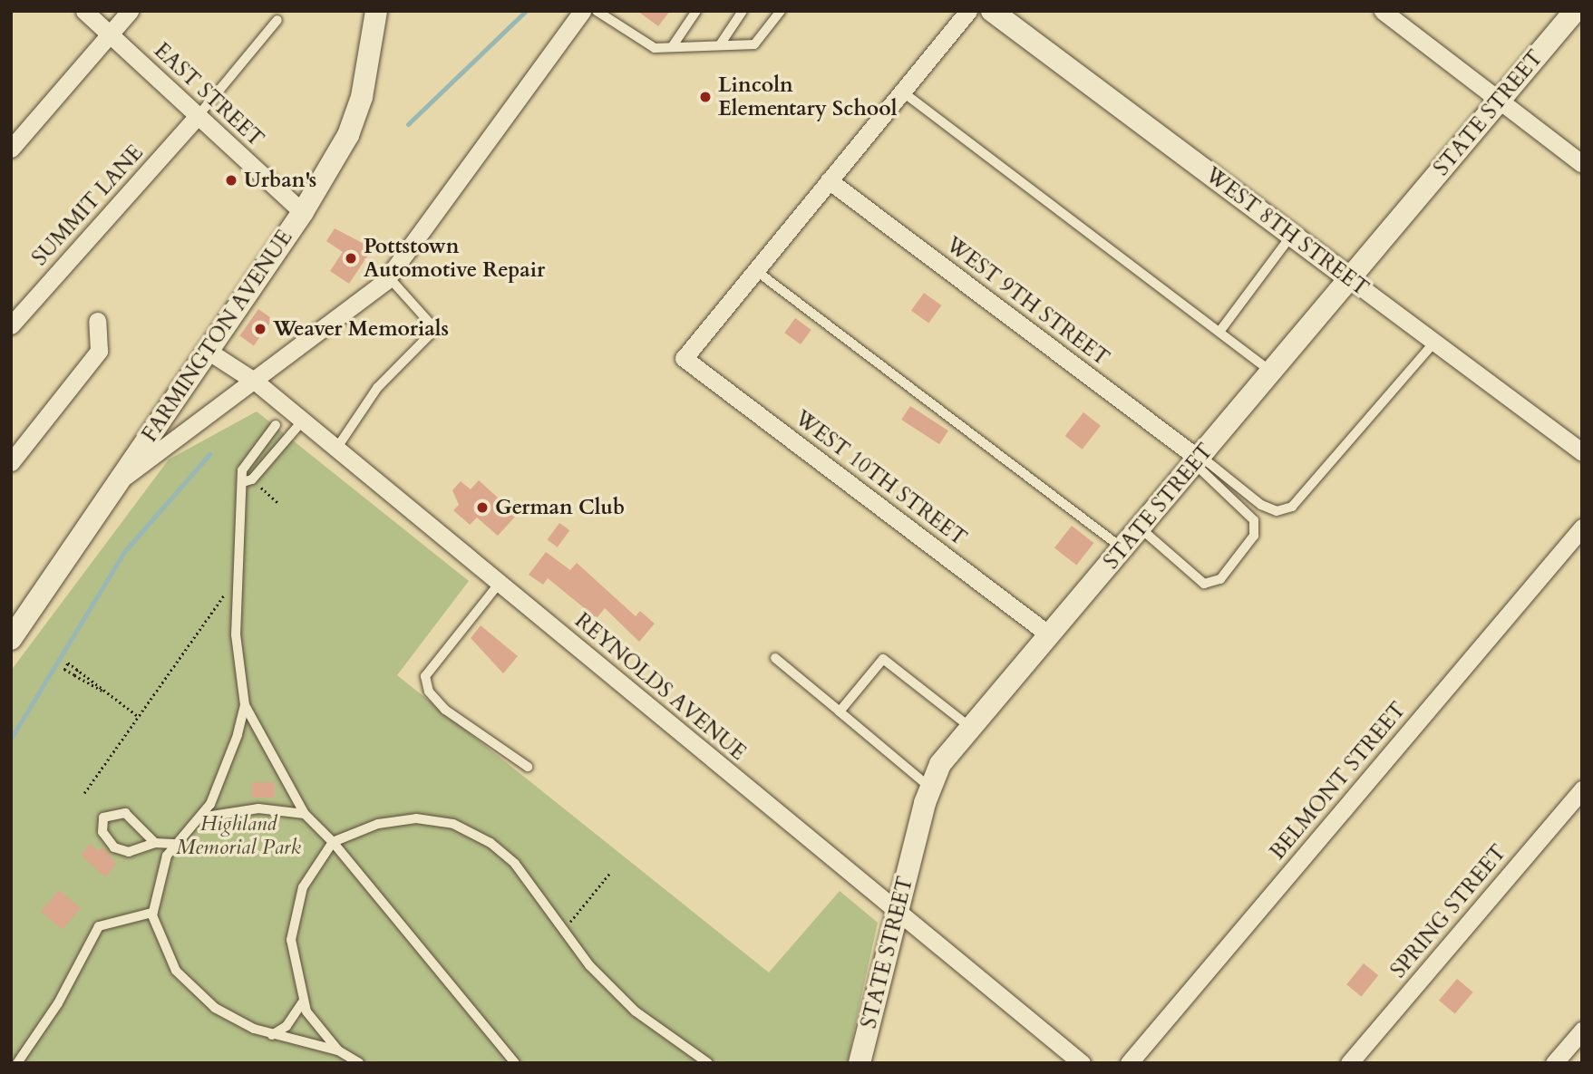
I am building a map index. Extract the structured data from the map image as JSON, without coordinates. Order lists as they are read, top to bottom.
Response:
{
  "streets": {
    "street": [
      "EAST STREET",
      "STATE STREET",
      "SUMMIT LANE",
      "WEST 8TH STREET",
      "WEST 9TH STREET",
      "FARMINGTON AVENUE",
      "WEST 10TH STREET",
      "REYNOLDS AVENUE",
      "BELMONT STREET",
      "SPRING STREET"
    ]
  },
  "crossings": [
    ["EAST STREET", "SUMMIT LANE"],
    ["EAST STREET", "FARMINGTON AVENUE"],
    ["STATE STREET", "WEST 8TH STREET"],
    ["STATE STREET", "WEST 9TH STREET"],
    ["STATE STREET", "WEST 10TH STREET"],
    ["STATE STREET", "REYNOLDS AVENUE"],
    ["FARMINGTON AVENUE", "REYNOLDS AVENUE"]
  ],
  "parks": ["Highland Memorial Park"],
  "places": [
    "Lincoln Elementary School",
    "Urban's",
    "Pottstown Automotive Repair",
    "Weaver Memorials",
    "German Club"
  ]
}
